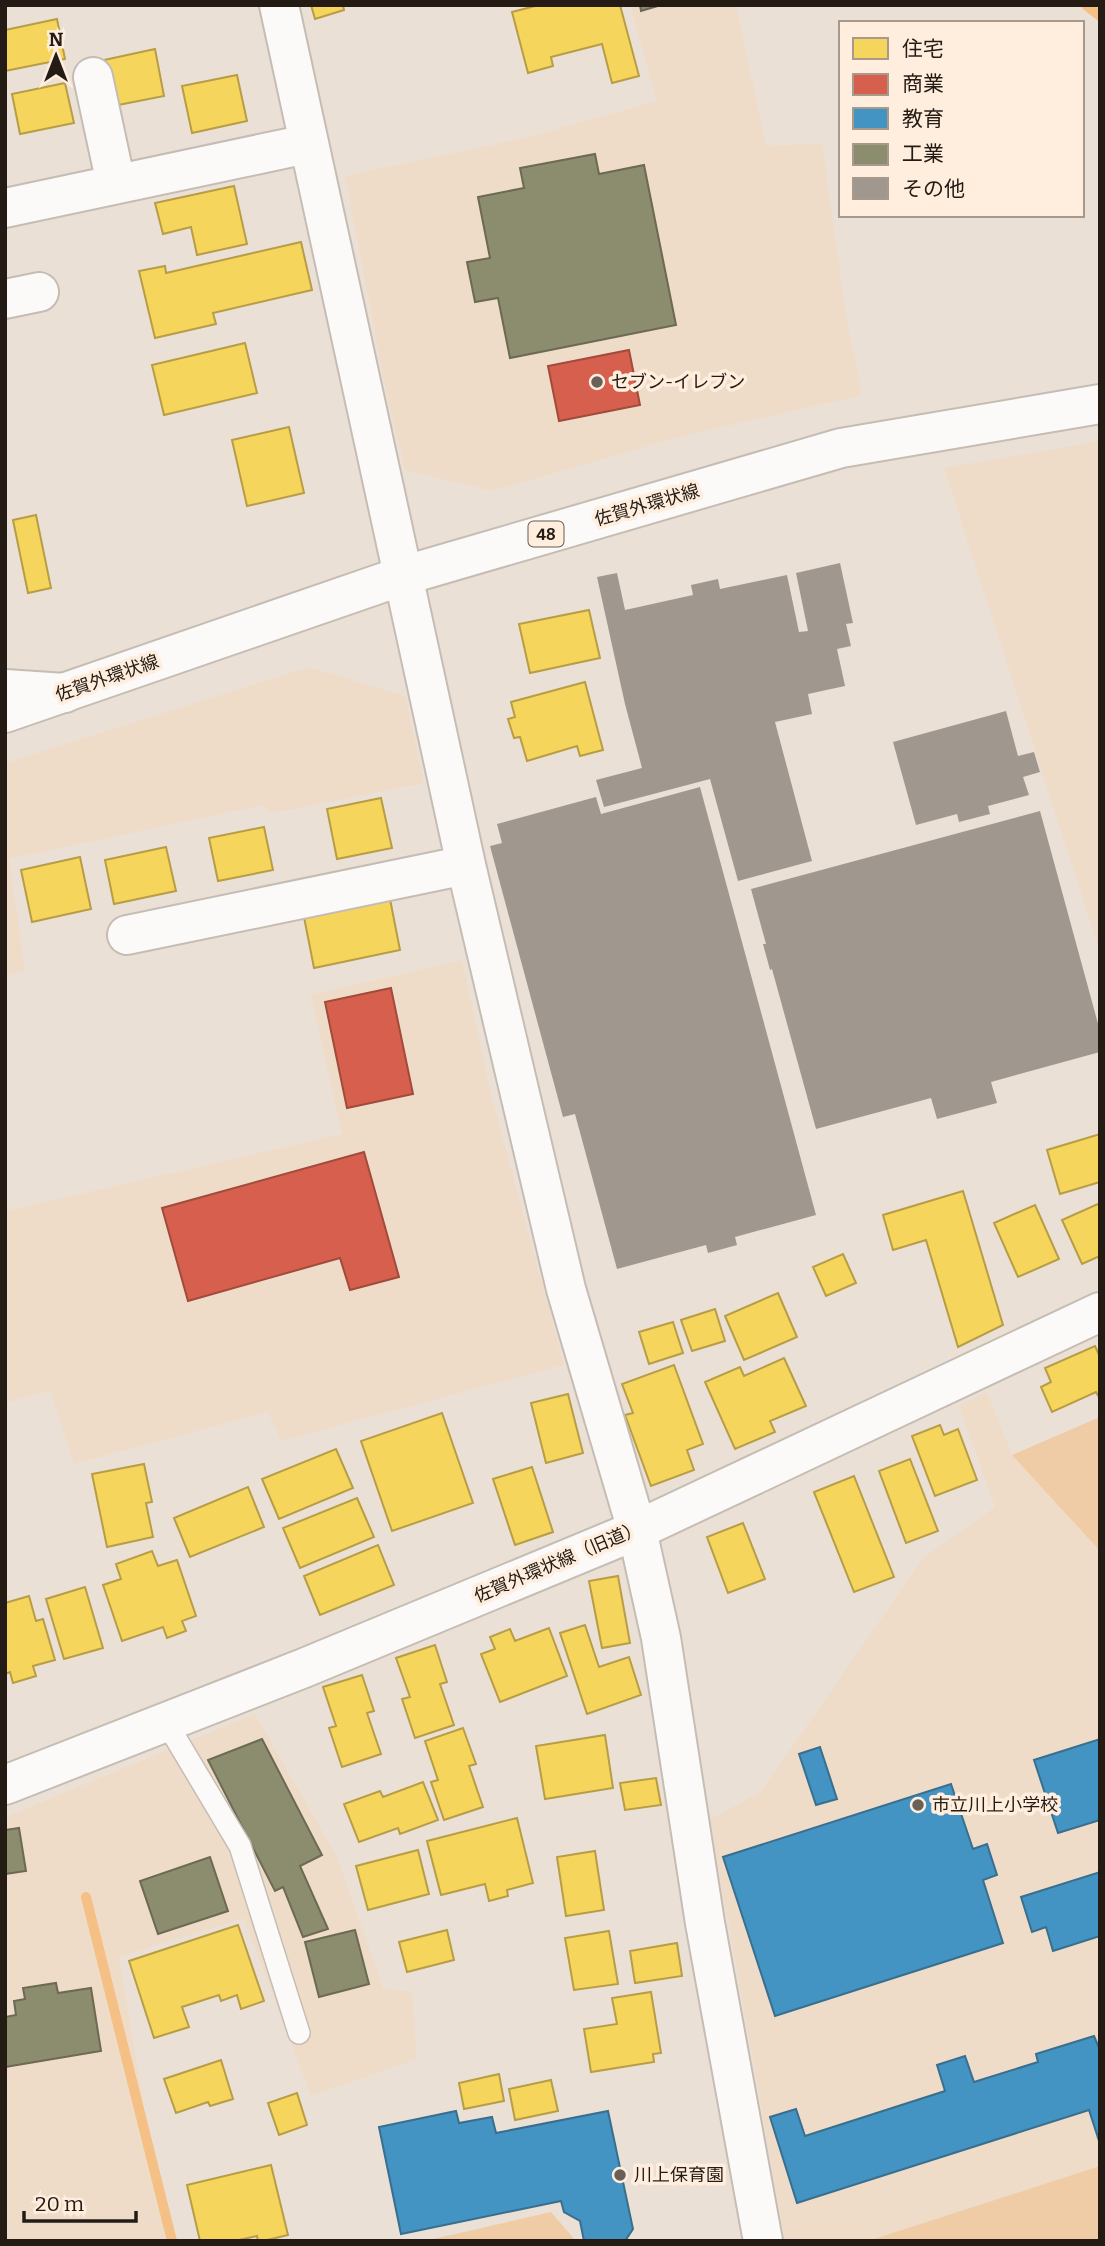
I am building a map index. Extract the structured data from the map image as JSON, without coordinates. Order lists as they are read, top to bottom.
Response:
{
  "streets": {
    "street": ["佐賀外環状線", "48", "佐賀外環状線（旧道）"]
  },
  "places": ["セブン-イレブン", "市立川上小学校", "川上保育園"],
  "legend": [
    "住宅",
    "商業",
    "教育",
    "工業",
    "その他"
  ],
  "scale_bar": "20 m",
  "north": "top"
}
